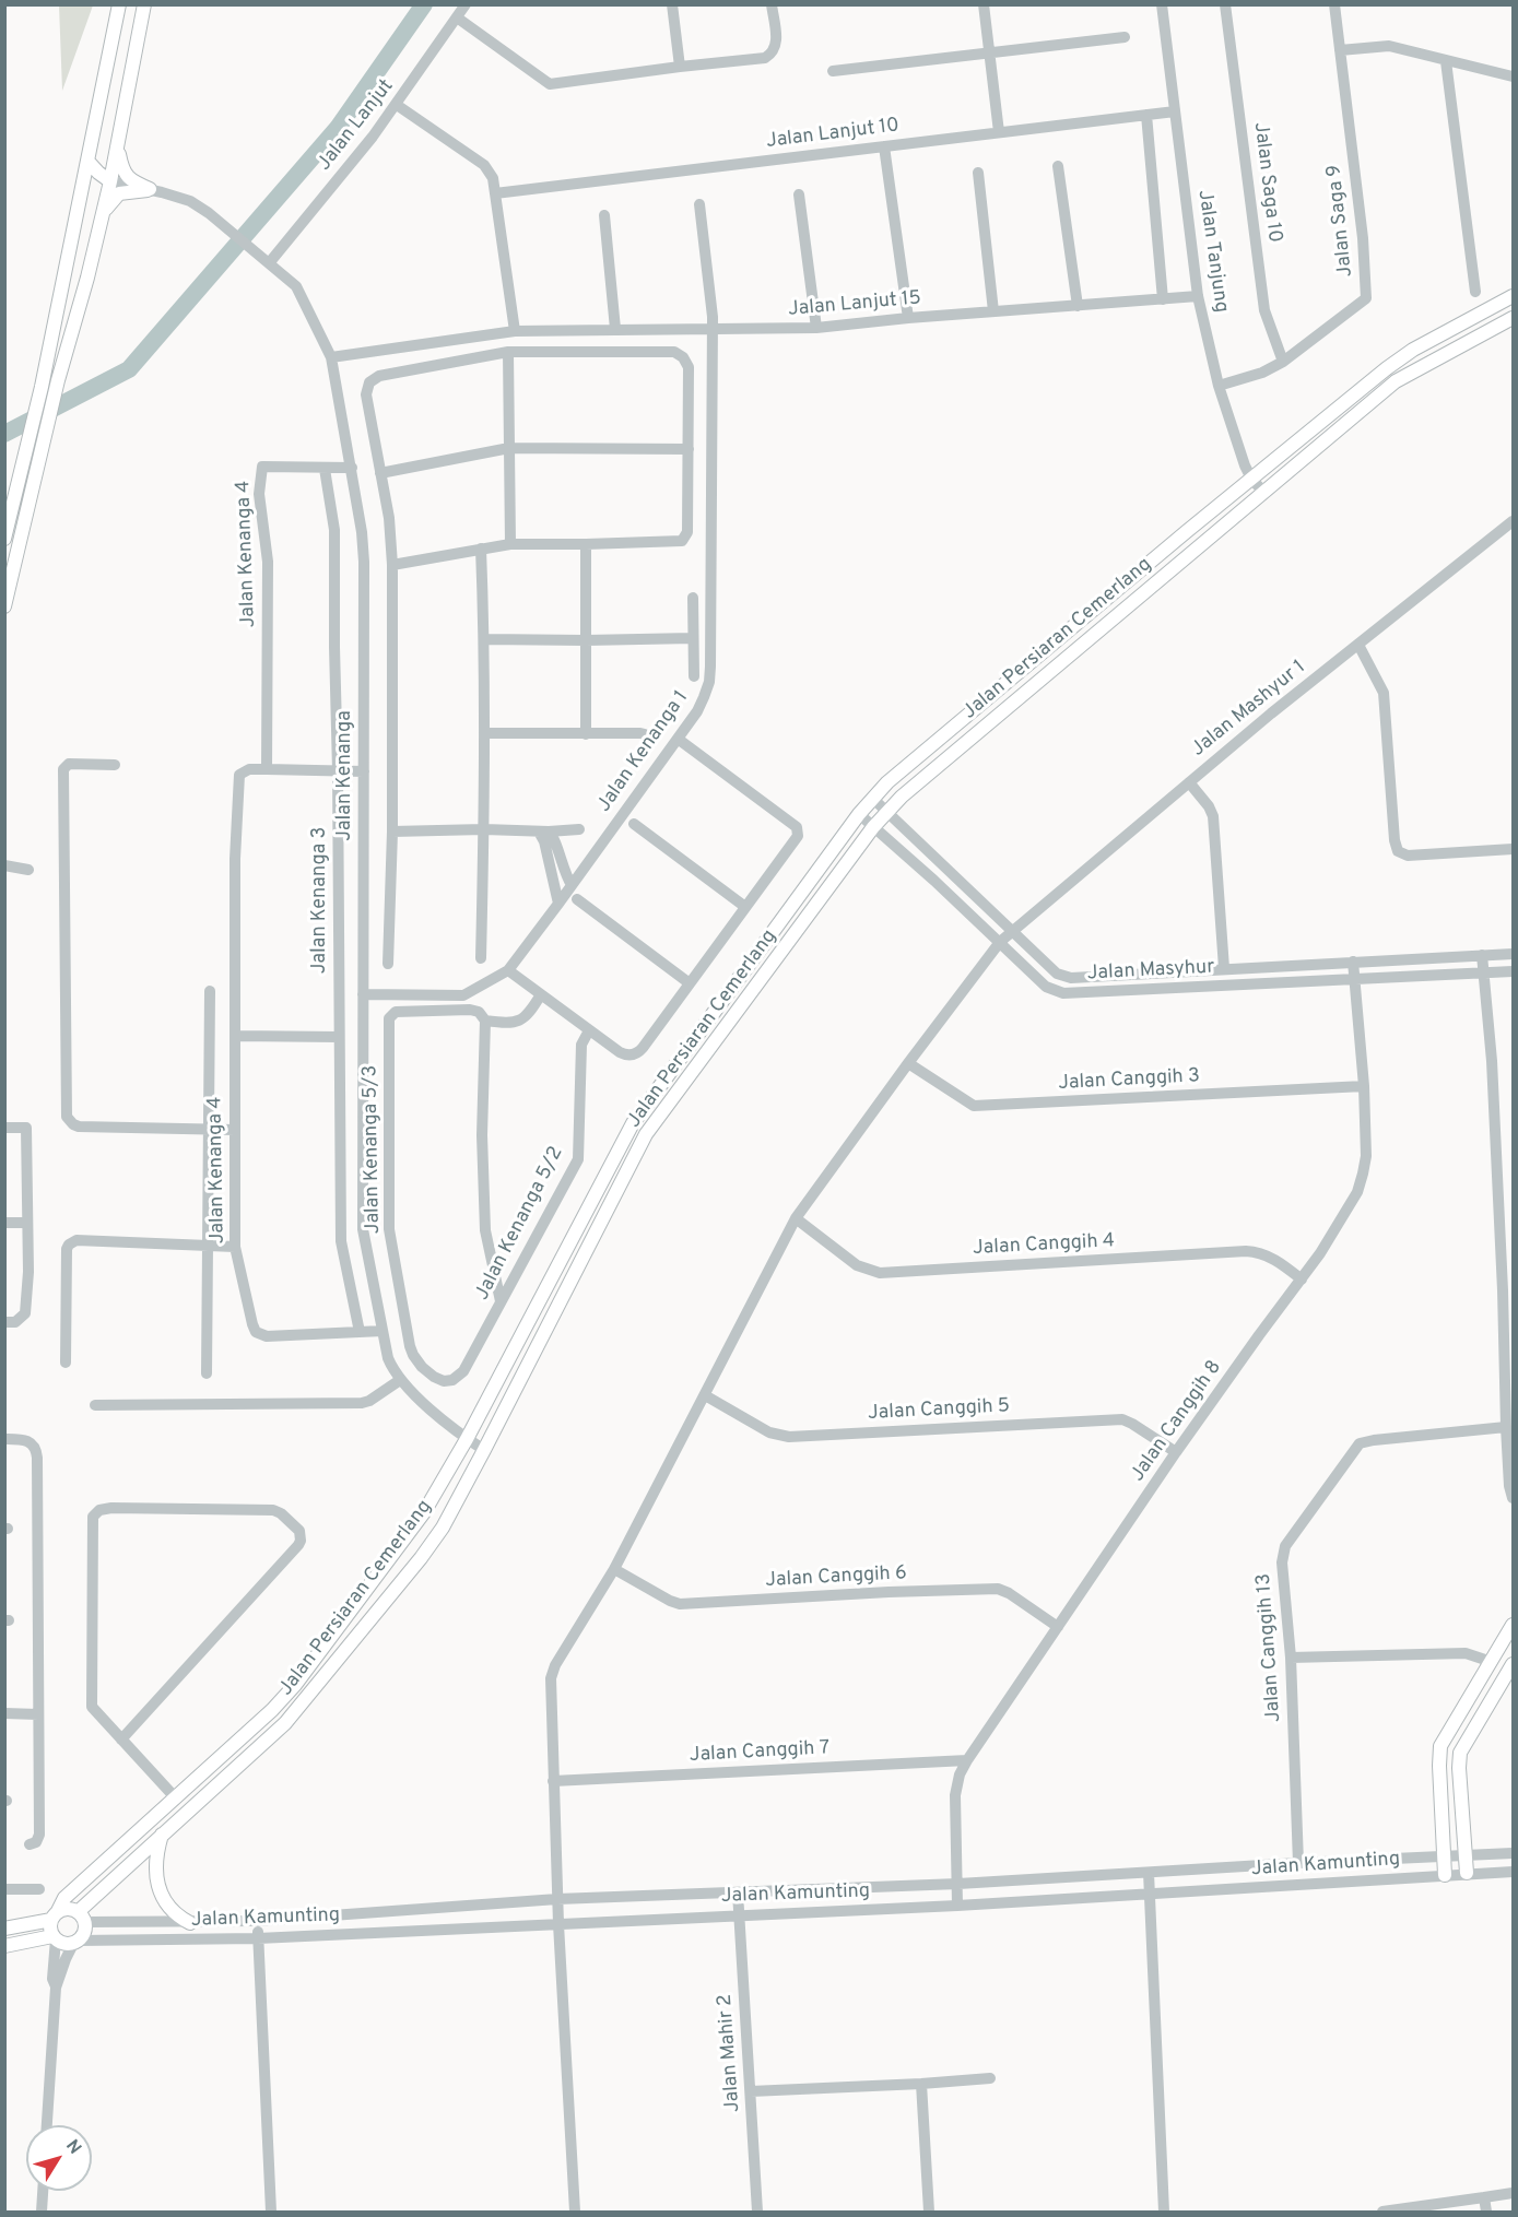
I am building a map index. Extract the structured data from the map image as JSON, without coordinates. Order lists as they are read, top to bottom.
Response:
{
  "streets": {
    "main road": ["Jalan Persiaran Cemerlang"],
    "street": [
      "Jalan Lanjut",
      "Jalan Lanjut 10",
      "Jalan Saga 10",
      "Jalan Saga 9",
      "Jalan Tanjung",
      "Jalan Lanjut 15",
      "Jalan Kenanga 4",
      "Jalan Mashyur 1",
      "Jalan Kenanga 1",
      "Jalan Kenanga",
      "Jalan Kenanga 3",
      "Jalan Masyhur",
      "Jalan Canggih 3",
      "Jalan Kenanga 5/3",
      "Jalan Kenanga 5/2",
      "Jalan Canggih 4",
      "Jalan Canggih 5",
      "Jalan Canggih 8",
      "Jalan Canggih 6",
      "Jalan Canggih 13",
      "Jalan Canggih 7",
      "Jalan Kamunting",
      "Jalan Mahir 2"
    ]
  },
  "crossings": [
    ["Jalan Lanjut", "Jalan Kenanga"],
    ["Jalan Lanjut 10", "Jalan Tanjung"],
    ["Jalan Saga 10", "Jalan Saga 9"],
    ["Jalan Saga 9", "Jalan Tanjung"],
    ["Jalan Tanjung", "Jalan Lanjut 15"],
    ["Jalan Tanjung", "Jalan Persiaran Cemerlang"],
    ["Jalan Lanjut 15", "Jalan Kenanga 1"],
    ["Jalan Lanjut 15", "Jalan Kenanga"],
    ["Jalan Kenanga 4", "Jalan Kenanga"],
    ["Jalan Kenanga 4", "Jalan Kenanga 3"],
    ["Jalan Persiaran Cemerlang", "Jalan Kenanga"],
    ["Jalan Persiaran Cemerlang", "Jalan Masyhur"],
    ["Jalan Persiaran Cemerlang", "Jalan Kamunting"],
    ["Jalan Mashyur 1", "Jalan Masyhur"],
    ["Jalan Mashyur 1", "Jalan Canggih 3"],
    ["Jalan Mashyur 1", "Jalan Canggih 4"],
    ["Jalan Mashyur 1", "Jalan Canggih 5"],
    ["Jalan Mashyur 1", "Jalan Canggih 6"],
    ["Jalan Mashyur 1", "Jalan Canggih 7"],
    ["Jalan Mashyur 1", "Jalan Kamunting"],
    ["Jalan Kenanga 1", "Jalan Kenanga"],
    ["Jalan Masyhur", "Jalan Canggih 8"],
    ["Jalan Canggih 3", "Jalan Canggih 8"],
    ["Jalan Kenanga 5/3", "Jalan Kenanga 5/2"],
    ["Jalan Canggih 4", "Jalan Canggih 8"],
    ["Jalan Canggih 5", "Jalan Canggih 8"],
    ["Jalan Canggih 8", "Jalan Canggih 6"],
    ["Jalan Canggih 8", "Jalan Canggih 7"],
    ["Jalan Canggih 8", "Jalan Kamunting"],
    ["Jalan Canggih 13", "Jalan Kamunting"],
    ["Jalan Kamunting", "Jalan Mahir 2"]
  ],
  "north": "top right"
}
